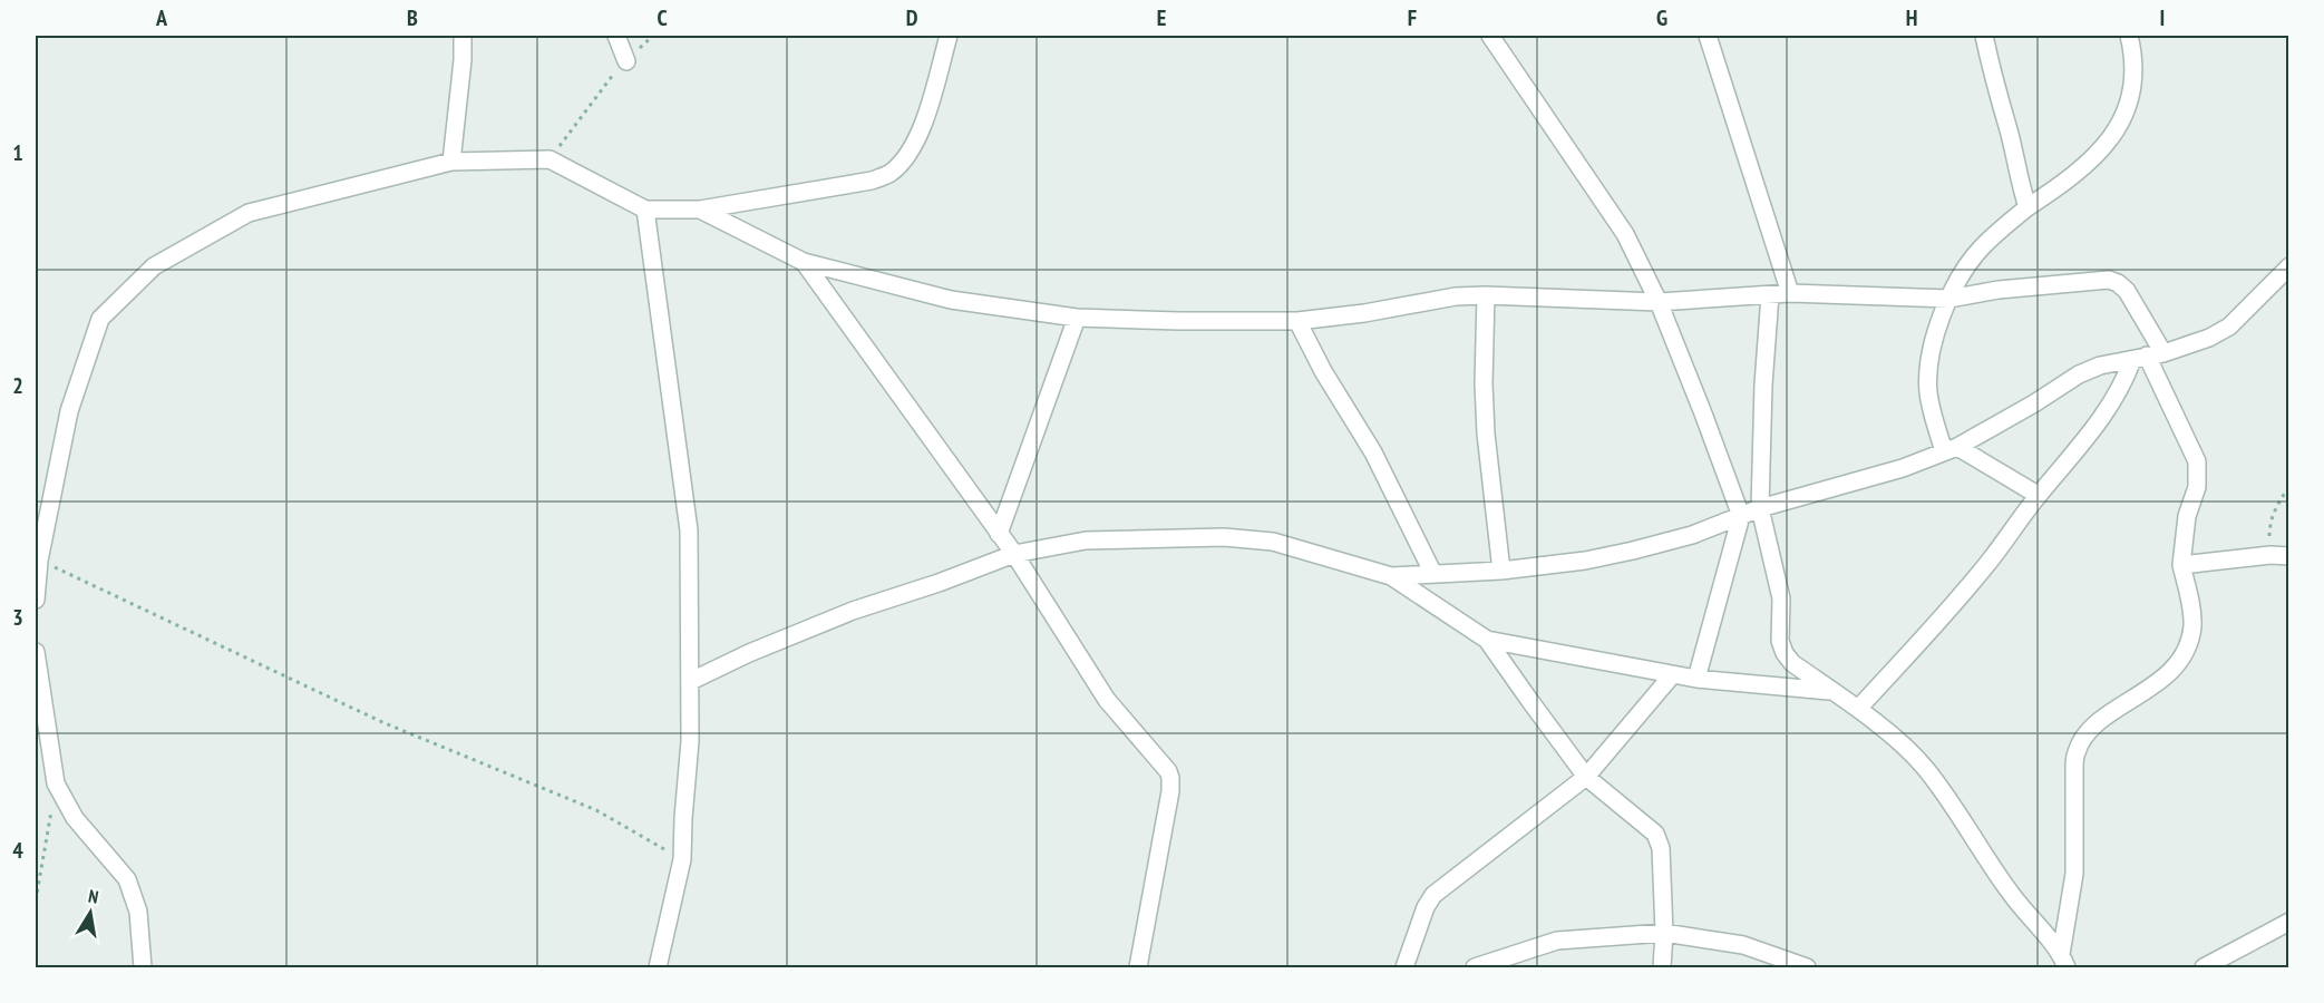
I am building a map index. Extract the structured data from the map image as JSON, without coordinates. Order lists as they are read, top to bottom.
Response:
{
  "north": "top",
  "grid": {
    "columns": [
      "A",
      "B",
      "C",
      "D",
      "E",
      "F",
      "G",
      "H",
      "I"
    ],
    "rows": [
      "1",
      "2",
      "3",
      "4"
    ]
  }
}
